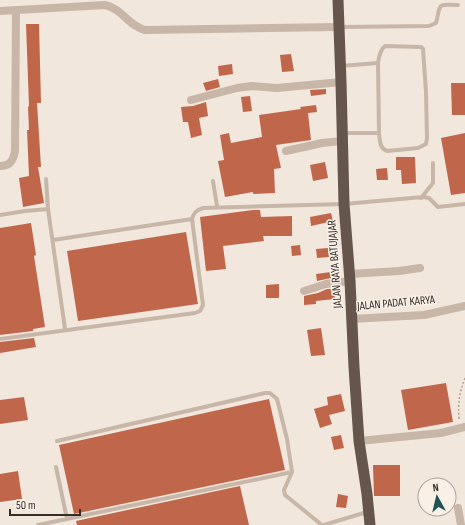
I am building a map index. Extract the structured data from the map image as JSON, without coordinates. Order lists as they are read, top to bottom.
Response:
{
  "streets": {
    "highway": ["JALAN RAYA BATUJAJAR"],
    "street": ["JALAN PADAT KARYA"]
  },
  "crossings": [
    ["JALAN RAYA BATUJAJAR", "JALAN PADAT KARYA"]
  ],
  "scale_bar": "50 m",
  "north": "top"
}
